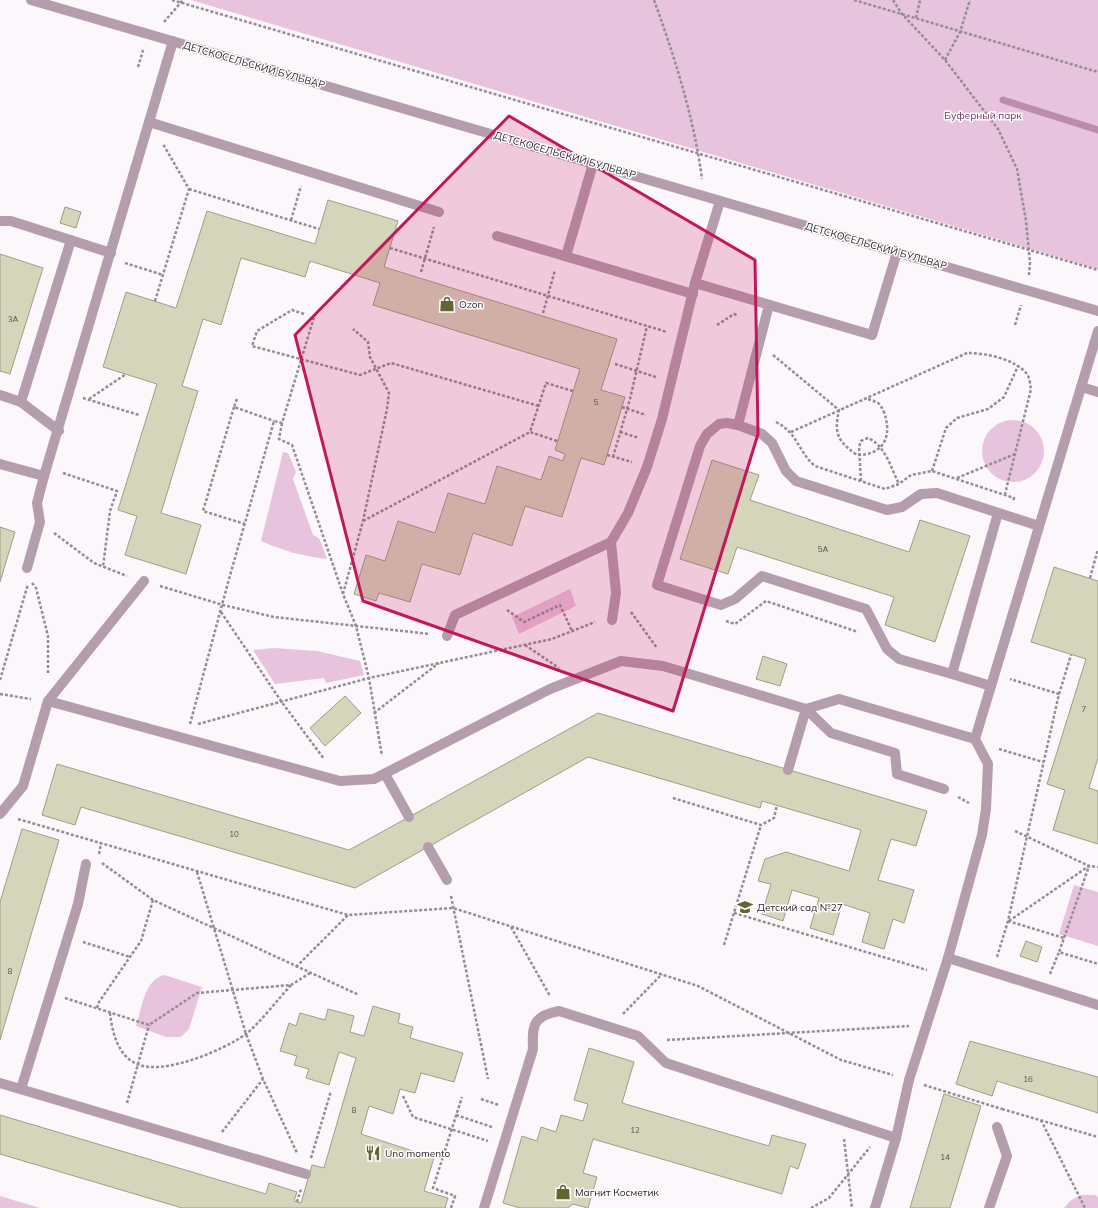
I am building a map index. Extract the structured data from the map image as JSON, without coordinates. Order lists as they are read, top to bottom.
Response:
{
  "streets": {
    "street": ["ДЕТСКОСЕЛЬСКИЙ БУЛЬВАР"]
  },
  "parks": ["Буферный парк"],
  "places": {
    "shop": ["Ozon", "Магнит Косметик"],
    "school or university": ["Детский сад №27"],
    "restaurant": ["Uno momento"]
  },
  "house_numbers": [
    "3А",
    "5",
    "5А",
    "7",
    "10",
    "8",
    "16",
    "8",
    "12",
    "14"
  ]
}
